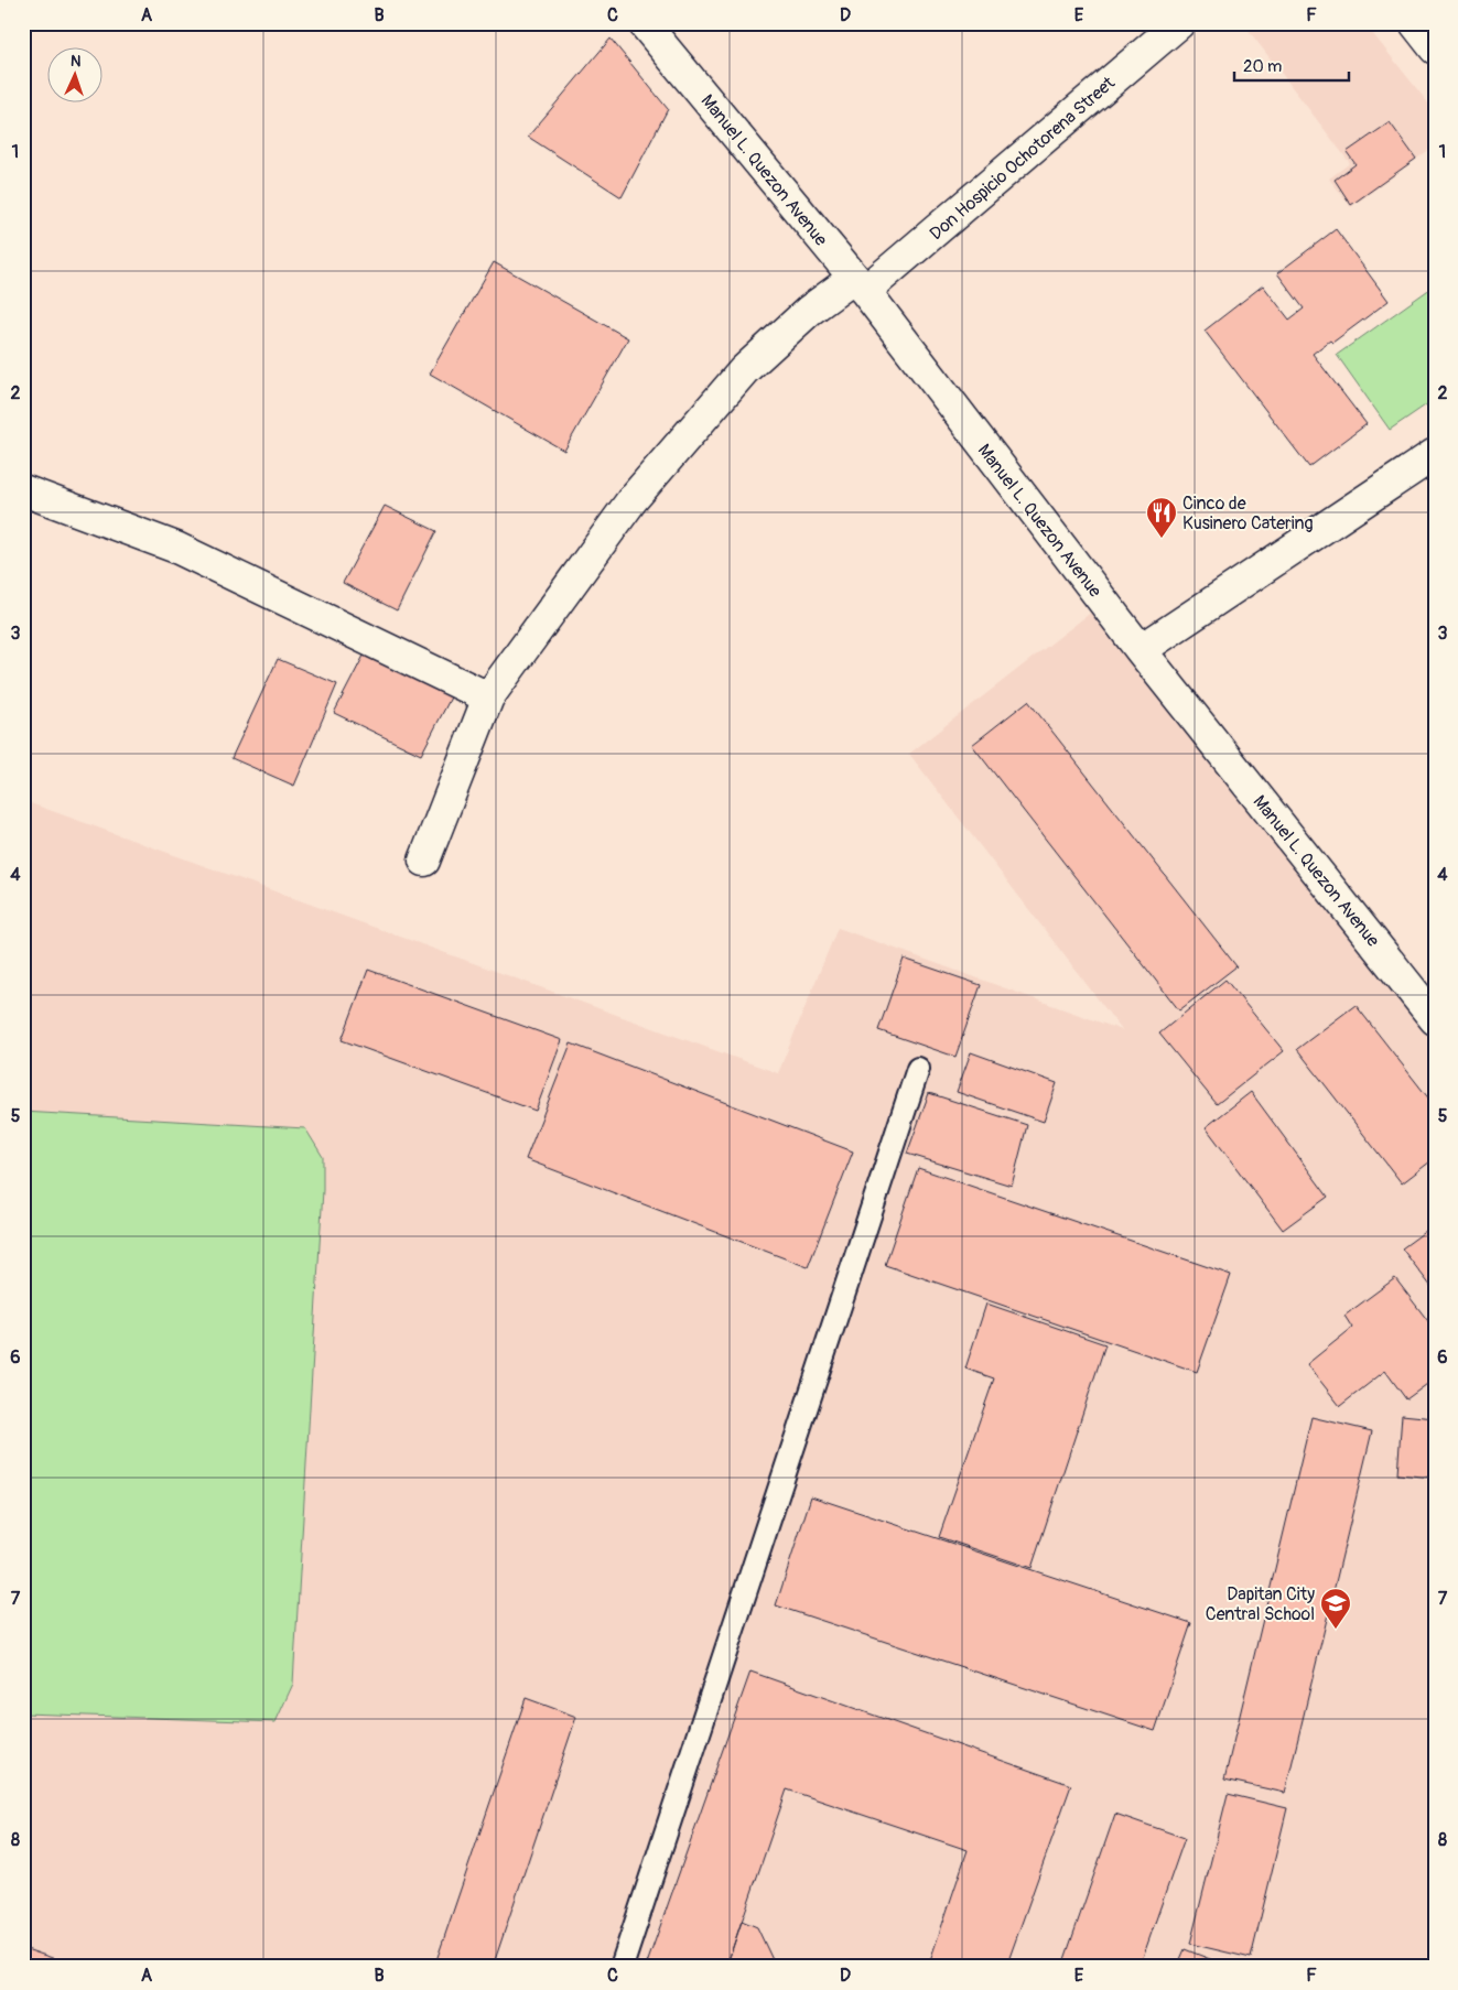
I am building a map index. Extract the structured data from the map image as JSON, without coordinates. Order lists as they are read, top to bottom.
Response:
{
  "streets": {
    "street": ["Don Hospicio Ochotorena Street", "Manuel L. Quezon Avenue"]
  },
  "crossings": [
    ["Don Hospicio Ochotorena Street", "Manuel L. Quezon Avenue"]
  ],
  "places": {
    "restaurant": ["Cinco de Kusinero Catering"],
    "school or university": ["Dapitan City Central School"]
  },
  "scale_bar": "20 m",
  "north": "top",
  "grid": {
    "columns": [
      "A",
      "B",
      "C",
      "D",
      "E",
      "F"
    ],
    "rows": [
      "1",
      "2",
      "3",
      "4",
      "5",
      "6",
      "7",
      "8"
    ]
  }
}
